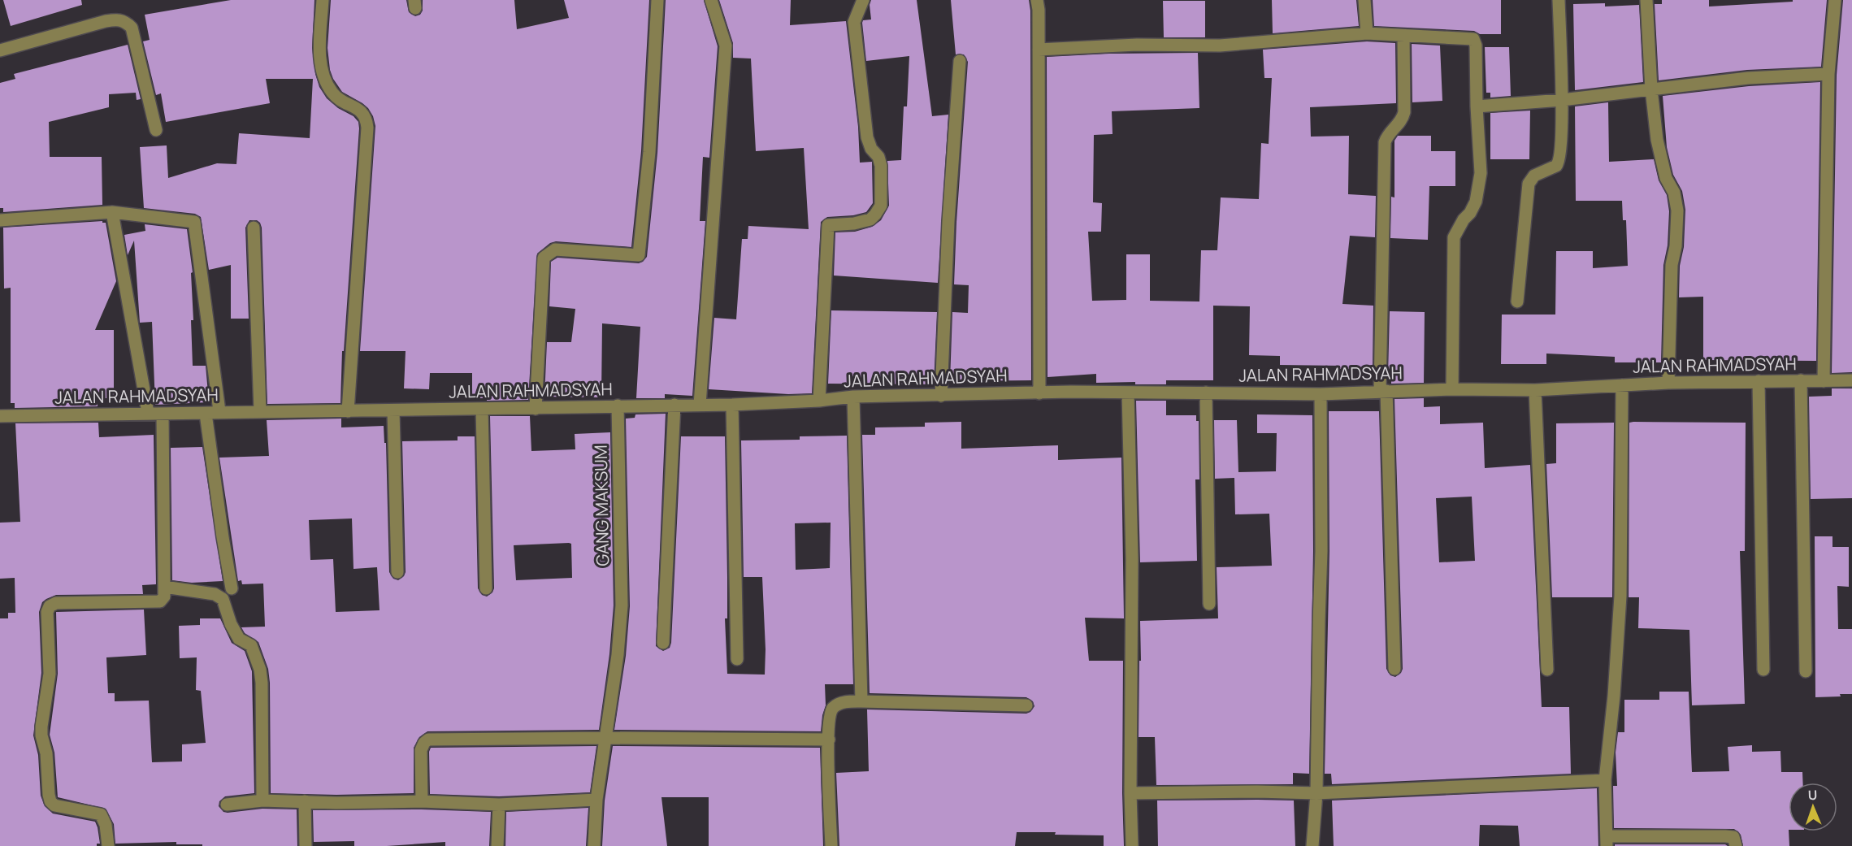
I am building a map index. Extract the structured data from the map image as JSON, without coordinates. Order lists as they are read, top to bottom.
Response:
{
  "streets": {
    "street": ["JALAN RAHMADSYAH", "GANG MAKSUM"]
  },
  "crossings": [
    ["JALAN RAHMADSYAH", "GANG MAKSUM"]
  ],
  "north": "top"
}
